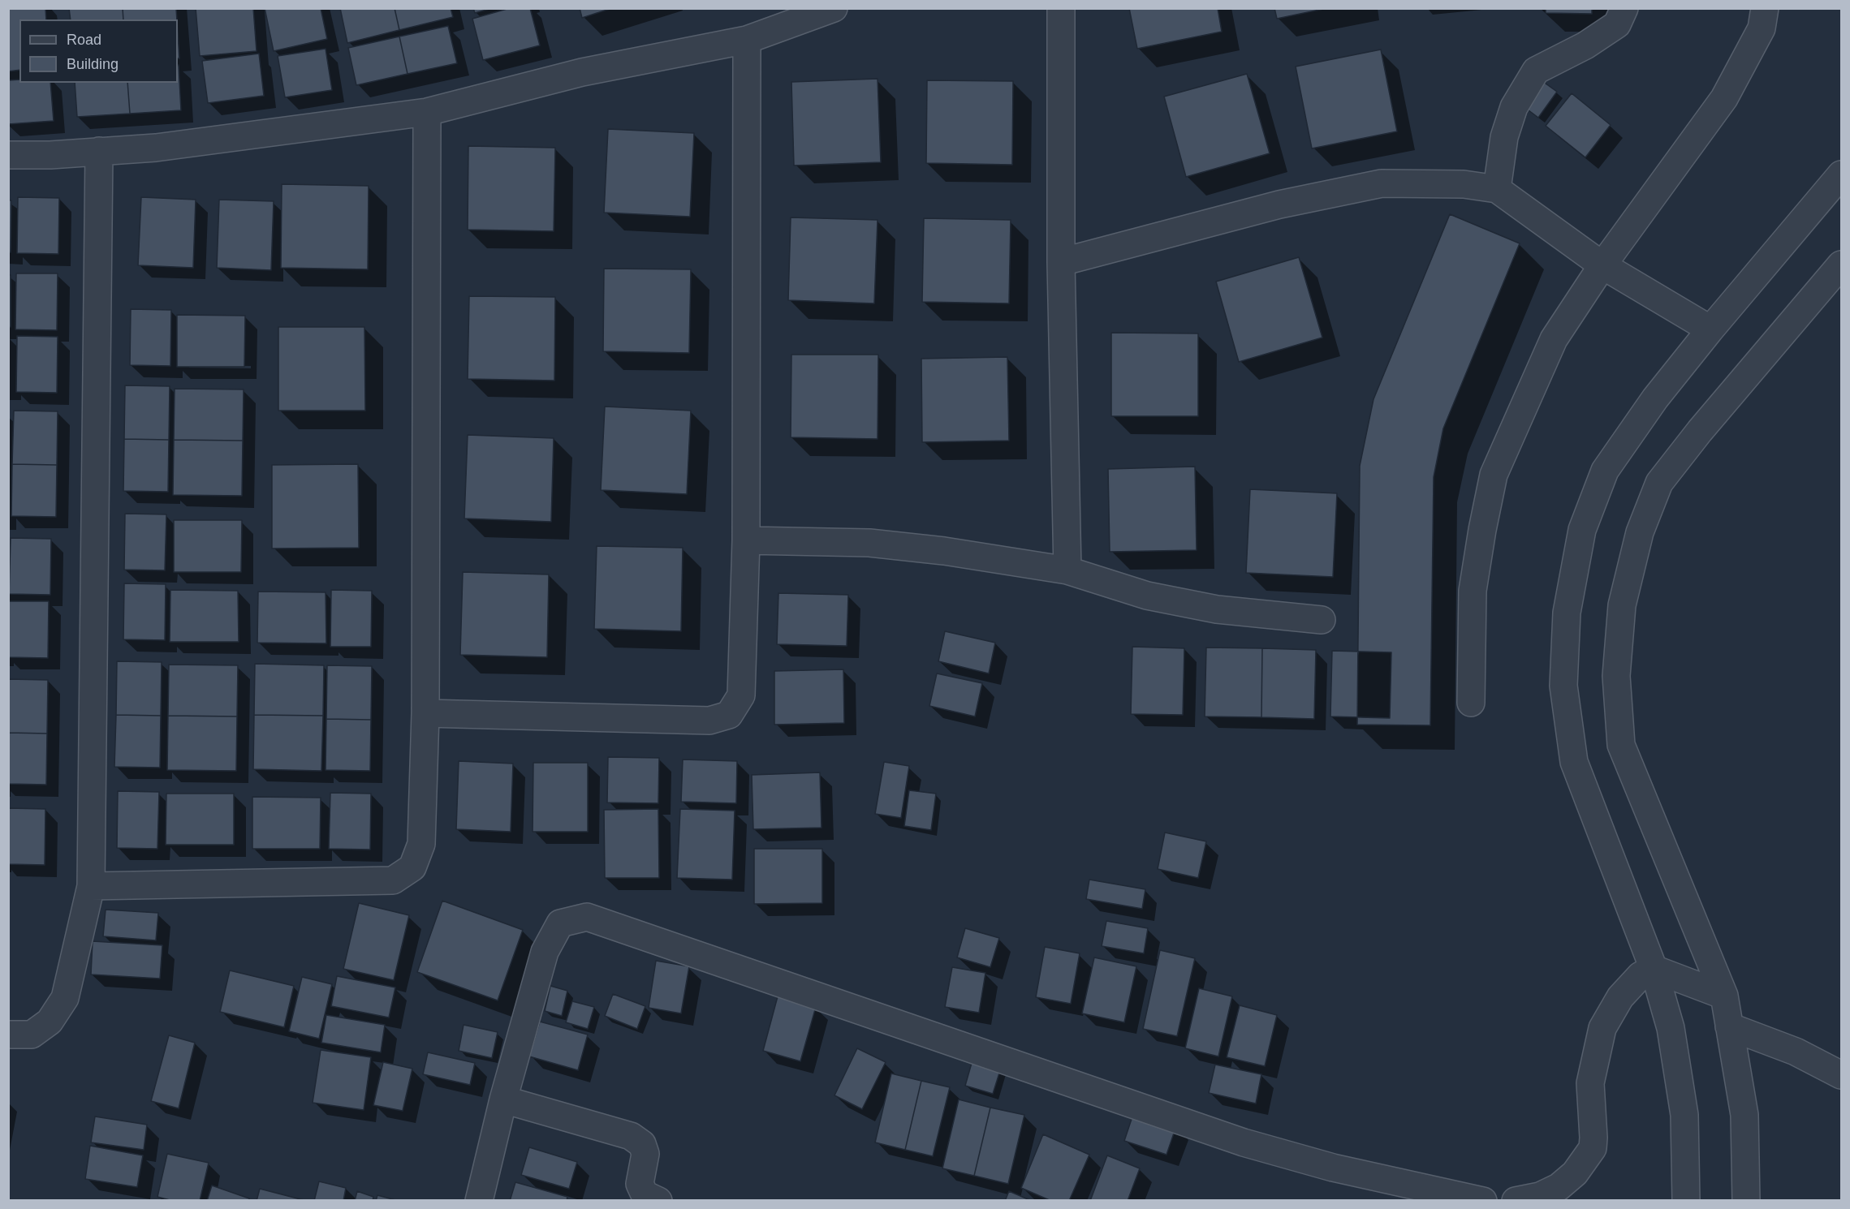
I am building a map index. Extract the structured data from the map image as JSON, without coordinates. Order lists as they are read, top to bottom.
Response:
{
  "legend": ["Road", "Building"]
}
